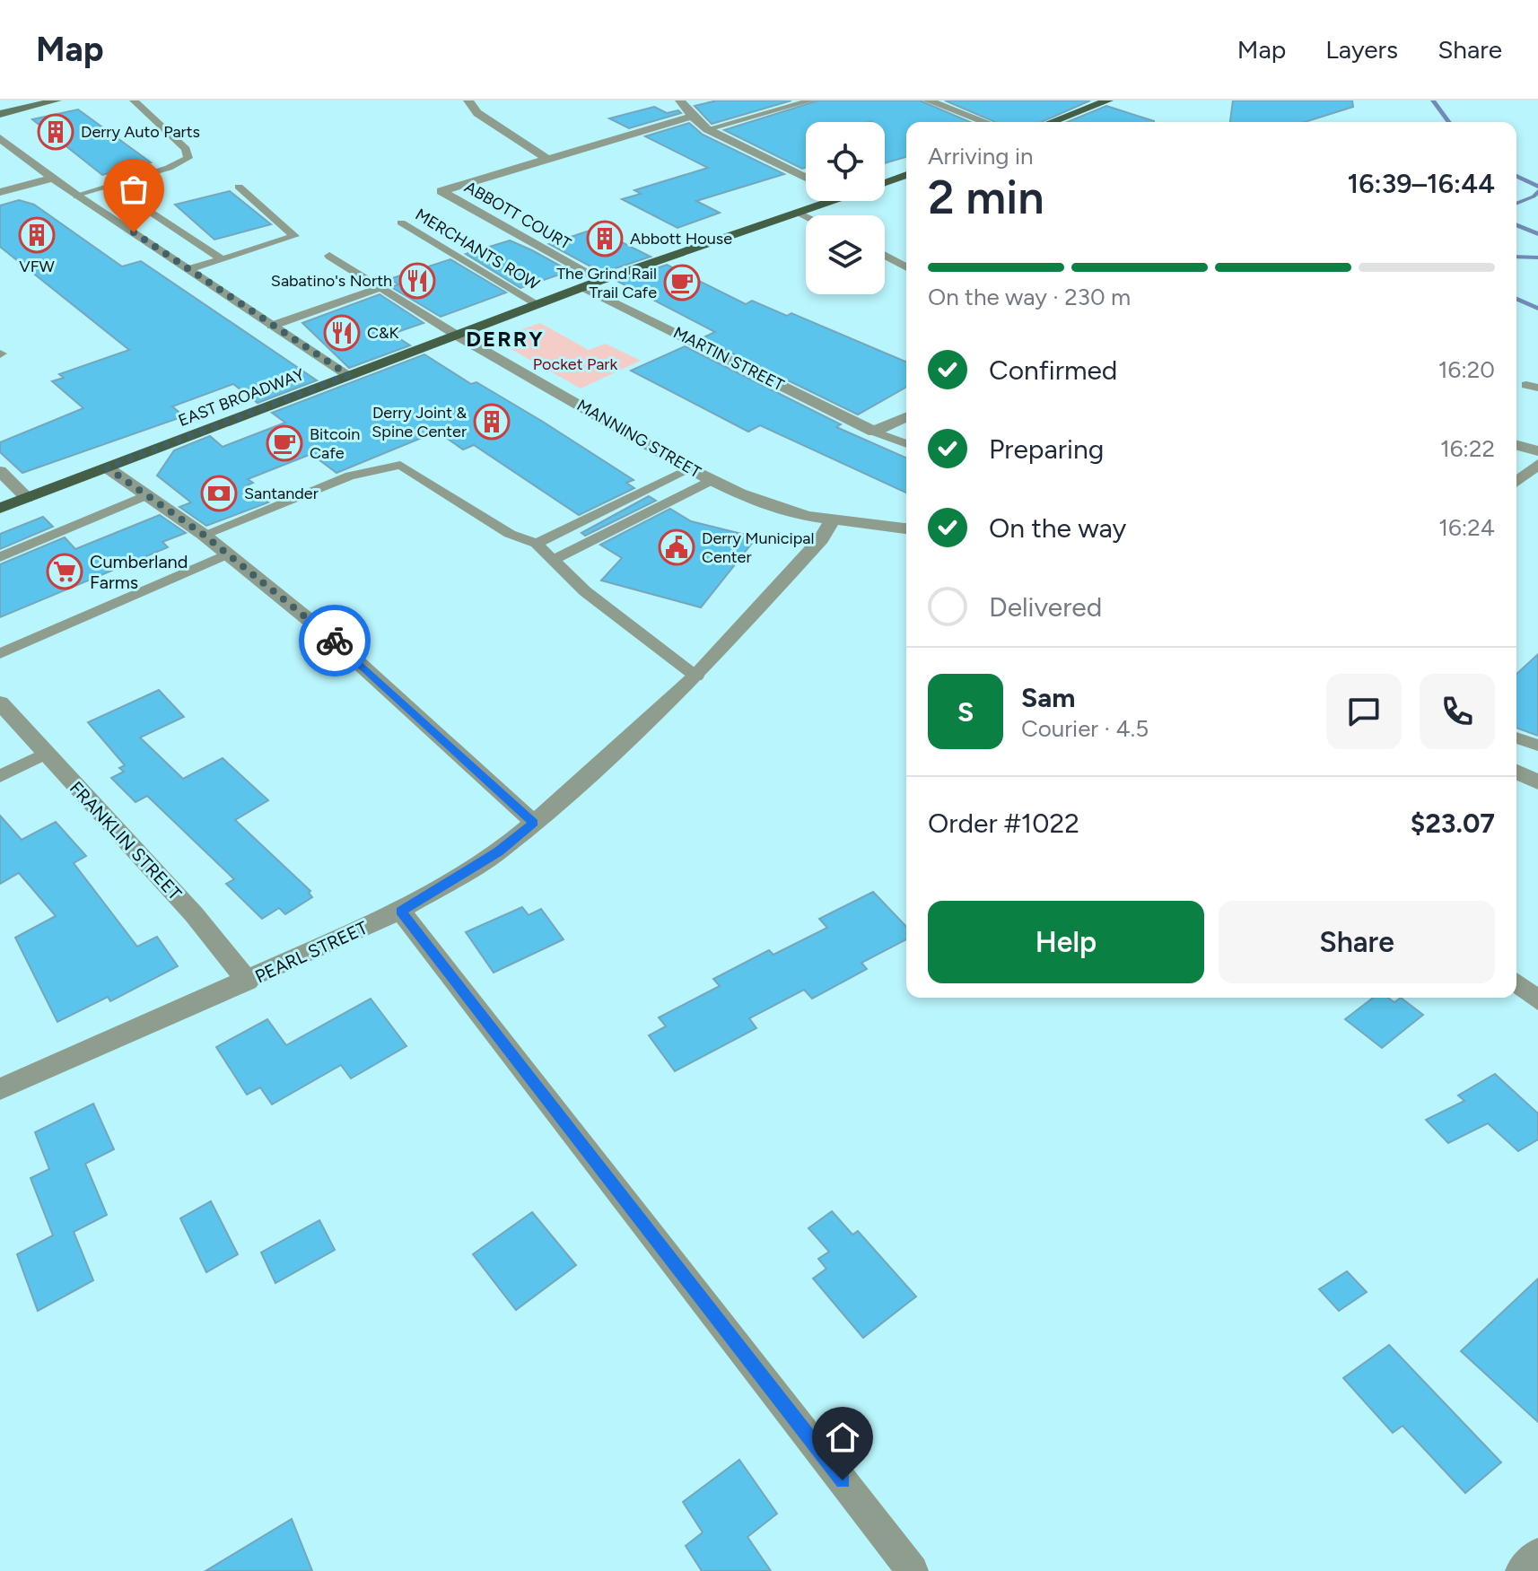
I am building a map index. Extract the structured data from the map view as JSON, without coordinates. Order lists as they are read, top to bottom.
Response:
{
  "streets": {
    "main road": ["EAST BROADWAY"],
    "street": [
      "ABBOTT COURT",
      "MARTIN STREET",
      "MANNING STREET",
      "FRANKLIN STREET",
      "PEARL STREET"
    ],
    "lane": ["MERCHANTS ROW"]
  },
  "crossings": [
    ["ABBOTT COURT", "EAST BROADWAY"],
    ["MERCHANTS ROW", "EAST BROADWAY"],
    ["MARTIN STREET", "EAST BROADWAY"],
    ["EAST BROADWAY", "MANNING STREET"],
    ["MANNING STREET", "PEARL STREET"],
    ["FRANKLIN STREET", "PEARL STREET"]
  ],
  "districts": ["DERRY"],
  "parks": ["Pocket Park"],
  "places": {
    "building": [
      "Derry Auto Parts",
      "VFW",
      "Abbott House",
      "Derry Joint & Spine Center"
    ],
    "restaurant": ["Sabatino's North", "C&K"],
    "cafe": ["The Grind Rail Trail Cafe", "Bitcoin Cafe"],
    "bank": ["Santander"],
    "public building": ["Derry Municipal Center"],
    "supermarket": ["Cumberland Farms"]
  },
  "page": {
    "header": "Map",
    "nav": ["Map", "Layers", "Share"],
    "heading": ["2 min", "Arriving in", "16:39–16:44"],
    "panel": [
      "Sam",
      "Courier · 4.5",
      "Order #1022",
      "$23.07"
    ],
    "bar": "On the way · 230 m",
    "list": [
      ["Confirmed", "16:20"],
      ["Preparing", "16:22"],
      ["On the way", "16:24"],
      "Delivered"
    ],
    "round": "S",
    "buttons": ["Help", "Share"]
  }
}
